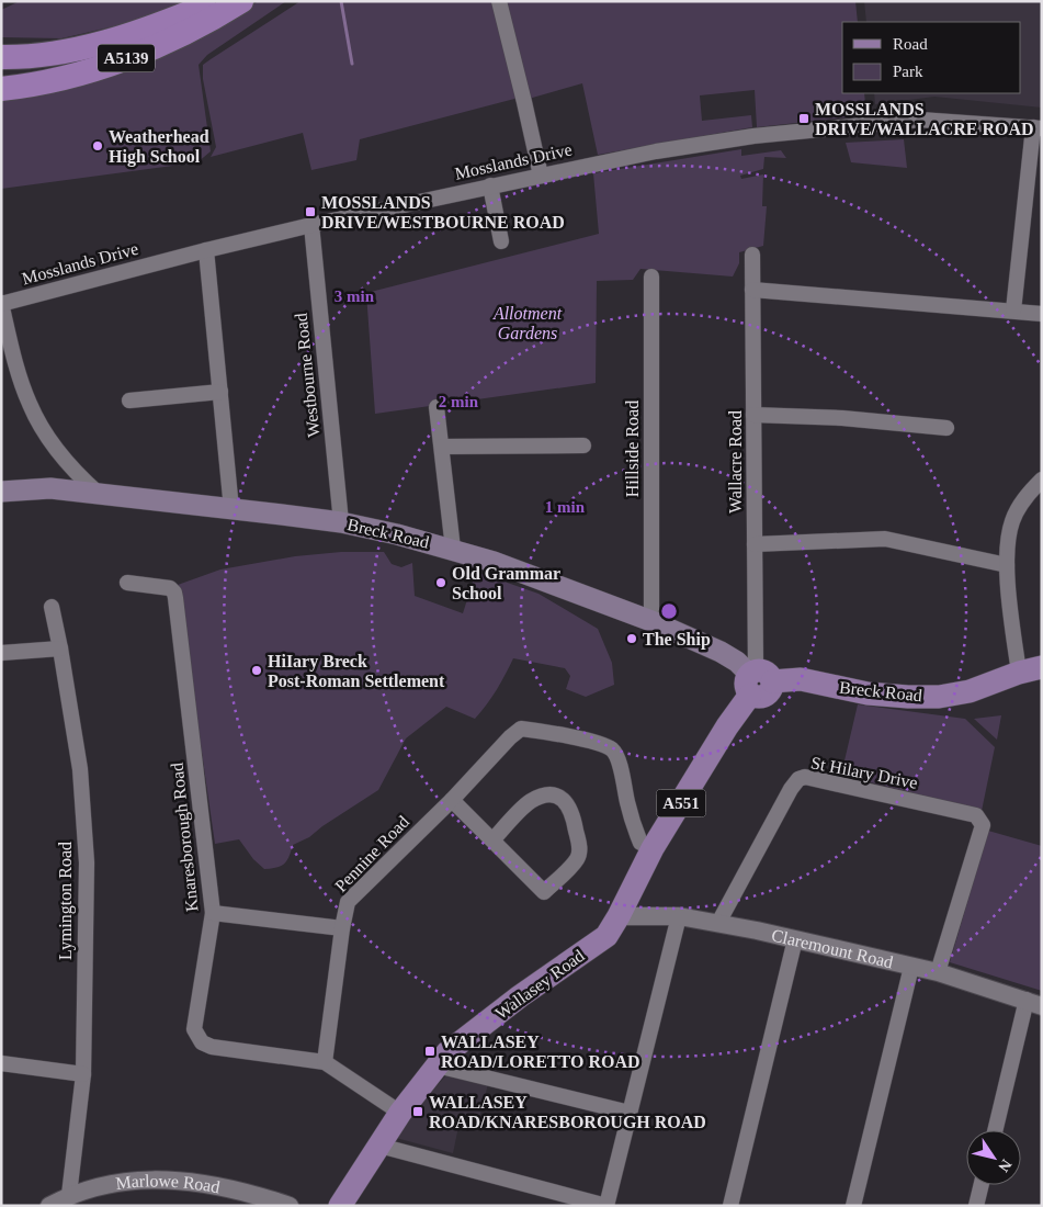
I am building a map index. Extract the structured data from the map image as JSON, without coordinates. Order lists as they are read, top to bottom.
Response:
{
  "streets": {
    "highway": ["A5139"],
    "main road": ["Breck Road", "A551", "Wallasey Road"],
    "street": [
      "Mosslands Drive",
      "Westbourne Road",
      "Hillside Road",
      "Wallacre Road",
      "St Hilary Drive",
      "Knaresborough Road",
      "Pennine Road",
      "Lymington Road",
      "Claremount Road",
      "Marlowe Road"
    ]
  },
  "crossings": [
    ["Mosslands Drive", "Westbourne Road"],
    ["Westbourne Road", "Breck Road"],
    ["Hillside Road", "Breck Road"],
    ["Wallacre Road", "Breck Road"],
    ["Wallacre Road", "A551"],
    ["Breck Road", "A551"],
    ["St Hilary Drive", "Claremount Road"],
    ["A551", "Pennine Road"],
    ["A551", "Claremount Road"],
    ["A551", "Wallasey Road"],
    ["Knaresborough Road", "Pennine Road"],
    ["Knaresborough Road", "Wallasey Road"],
    ["Lymington Road", "Marlowe Road"],
    ["Claremount Road", "Wallasey Road"]
  ],
  "parks": ["Allotment Gardens"],
  "places": {
    "transit": [
      "MOSSLANDS DRIVE/WALLACRE ROAD",
      "MOSSLANDS DRIVE/WESTBOURNE ROAD",
      "WALLASEY ROAD/LORETTO ROAD",
      "WALLASEY ROAD/KNARESBOROUGH ROAD"
    ],
    "other": [
      "Weatherhead High School",
      "Old Grammar School",
      "The Ship",
      "HiIary Breck Post-Roman Settlement"
    ]
  },
  "legend": ["Road", "Park"],
  "north": "bottom right",
  "rings": ["3 min", "2 min", "1 min"]
}
